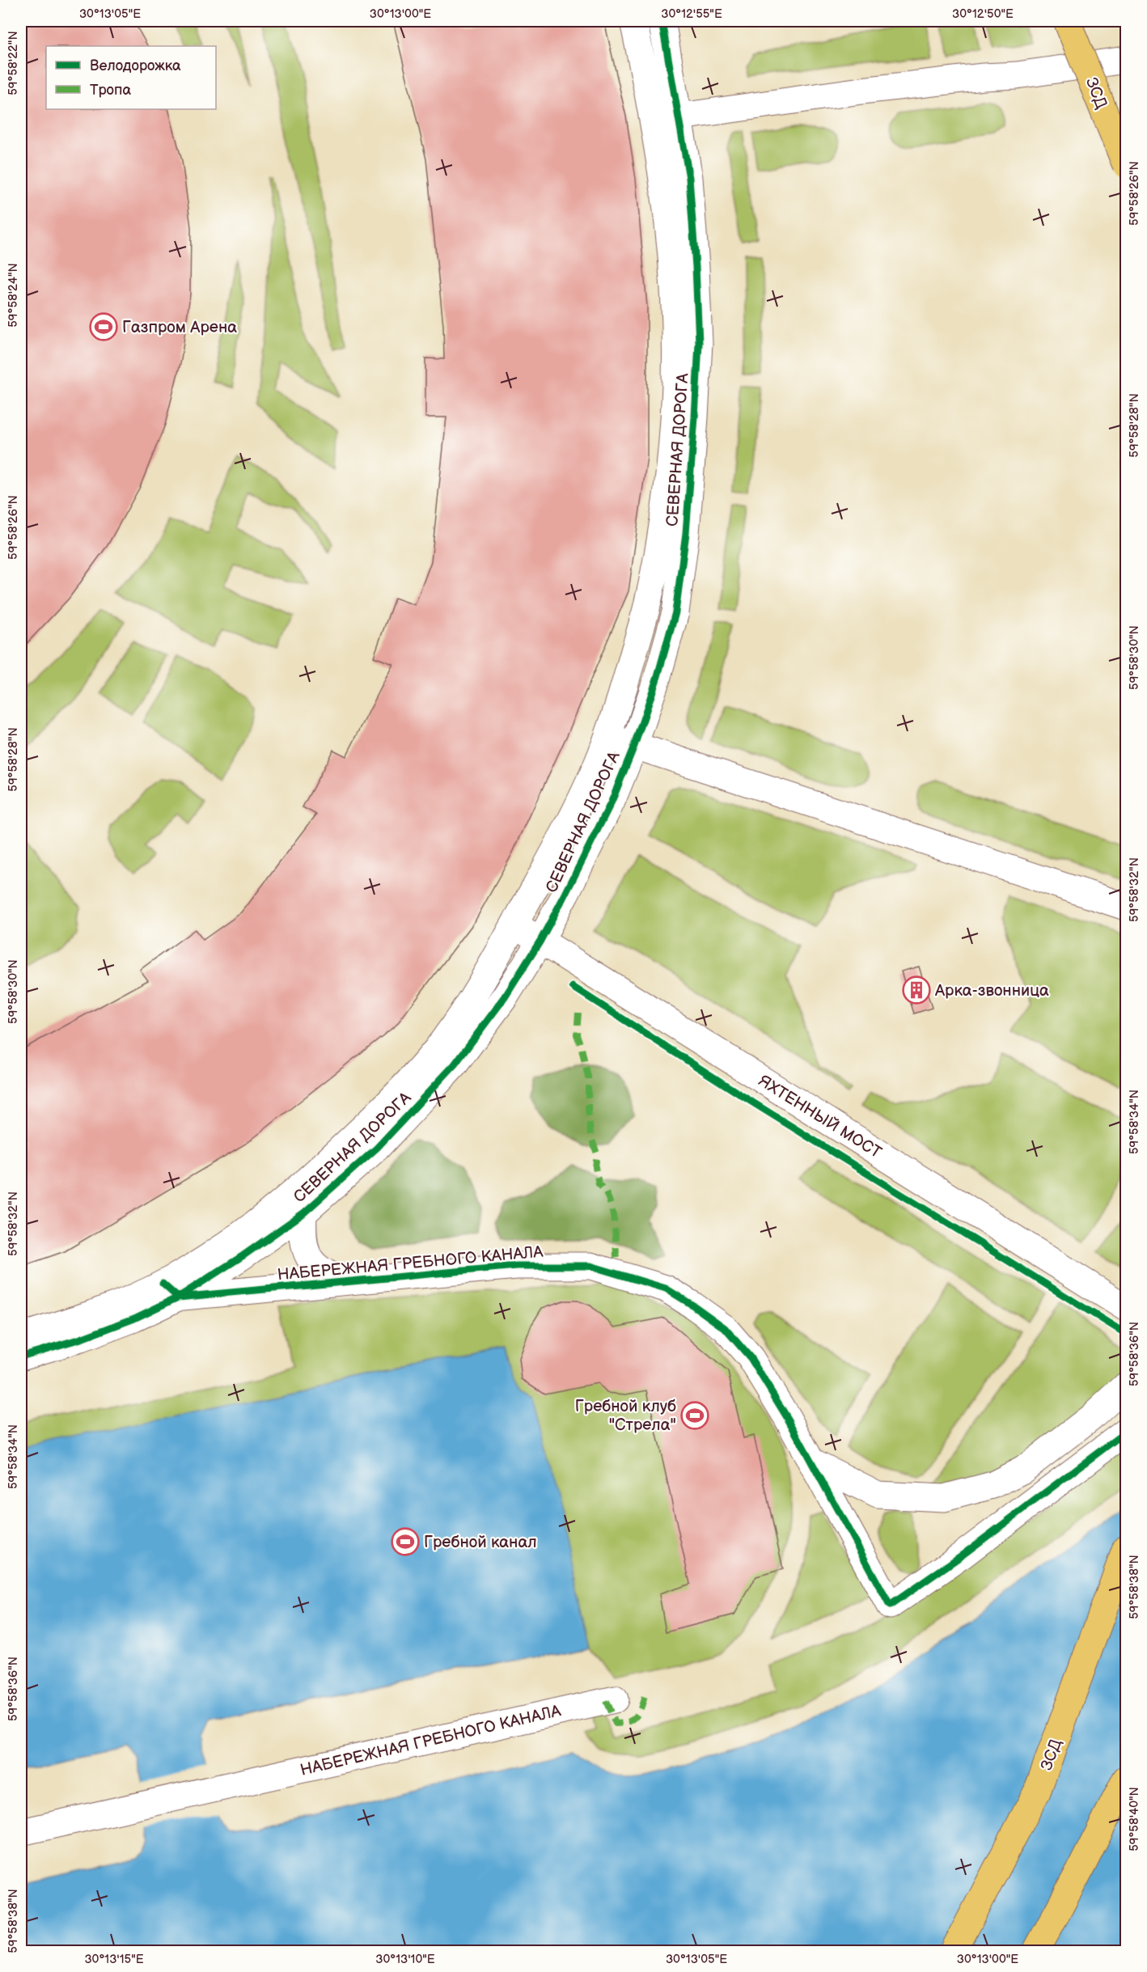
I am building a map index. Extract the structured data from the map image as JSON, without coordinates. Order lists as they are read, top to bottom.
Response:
{
  "streets": {
    "highway": ["ЗСД"],
    "street": ["СЕВЕРНАЯ ДОРОГА", "ЯХТЕННЫЙ МОСТ", "НАБЕРЕЖНАЯ ГРЕБНОГО КАНАЛА"]
  },
  "crossings": [
    ["СЕВЕРНАЯ ДОРОГА", "ЯХТЕННЫЙ МОСТ"],
    ["СЕВЕРНАЯ ДОРОГА", "НАБЕРЕЖНАЯ ГРЕБНОГО КАНАЛА"]
  ],
  "places": {
    "sports": ["Газпром Арена", "Гребной клуб \"Стрела\"", "Гребной канал"],
    "building": ["Арка-звонница"]
  },
  "legend": ["Велодорожка", "Тропа"],
  "coordinates": [
    "30°13'05\"E",
    "30°13'00\"E",
    "30°12'55\"E",
    "30°12'50\"E",
    "59°58'22\"N",
    "59°58'26\"N",
    "59°58'24\"N",
    "59°58'28\"N",
    "59°58'30\"N",
    "59°58'32\"N",
    "59°58'34\"N",
    "59°58'36\"N",
    "59°58'38\"N",
    "59°58'40\"N",
    "30°13'15\"E",
    "30°13'10\"E"
  ]
}
